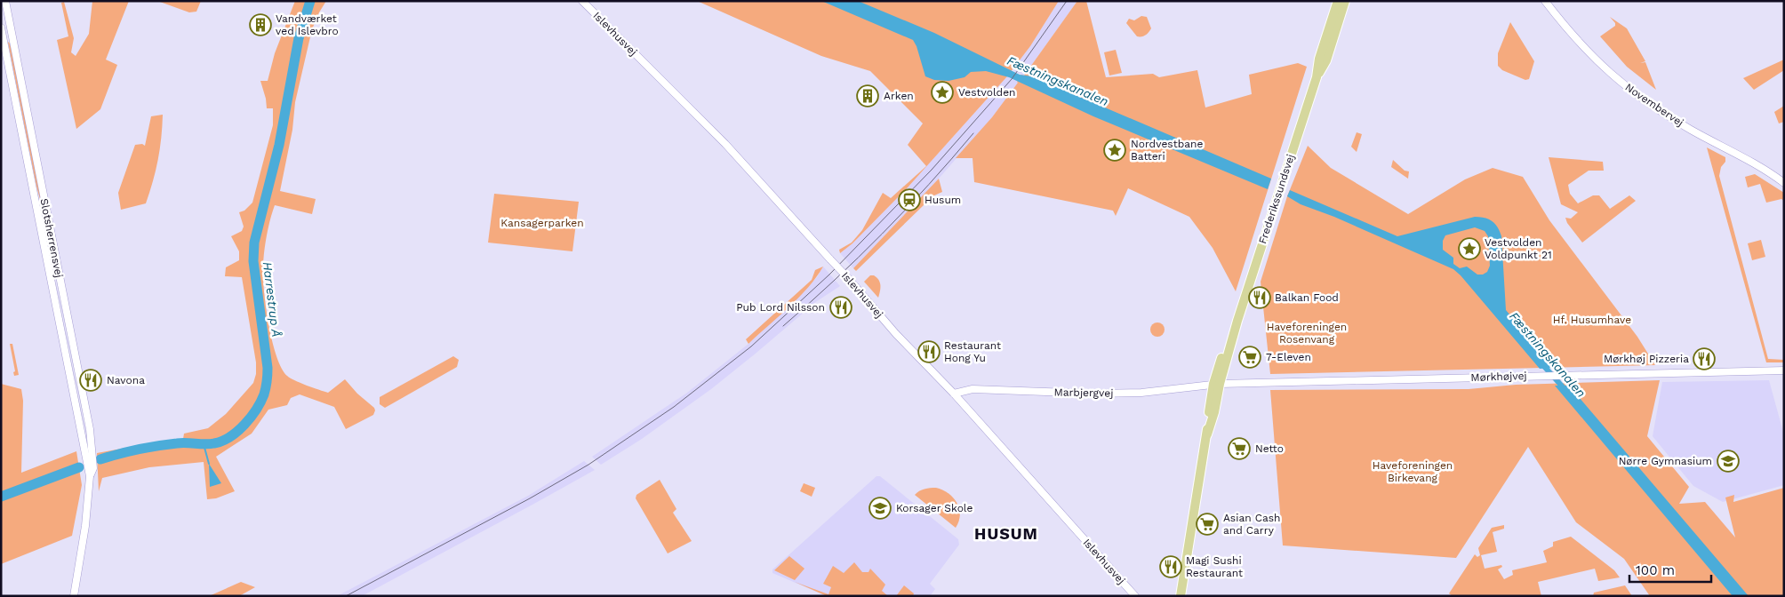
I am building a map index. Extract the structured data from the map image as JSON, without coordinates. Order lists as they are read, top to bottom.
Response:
{
  "streets": {
    "main road": ["Frederikssundsvej"],
    "street": [
      "Islevhusvej",
      "Novembervej",
      "Slotsherrensvej",
      "Mørkhøjvej",
      "Marbjergvej"
    ]
  },
  "crossings": [
    ["Islevhusvej", "Marbjergvej"],
    ["Frederikssundsvej", "Mørkhøjvej"],
    ["Frederikssundsvej", "Marbjergvej"],
    ["Mørkhøjvej", "Marbjergvej"]
  ],
  "districts": ["HUSUM"],
  "water": ["Fæstningskanalen", "Harrestrup Å"],
  "parks": [
    "Kansagerparken",
    "Hf. Husumhave",
    "Haveforeningen Rosenvang",
    "Haveforeningen Birkevang"
  ],
  "places": {
    "building": ["Vandværket ved Islevbro", "Arken"],
    "place": ["Vestvolden", "Nordvestbane Batteri", "Vestvolden Voldpunkt 21"],
    "station": ["Husum"],
    "restaurant": [
      "Balkan Food",
      "Pub Lord Nilsson",
      "Restaurant Hong Yu",
      "Mørkhøj Pizzeria",
      "Navona",
      "Magi Sushi Restaurant"
    ],
    "supermarket": ["7-Eleven", "Netto", "Asian Cash and Carry"],
    "school or university": ["Nørre Gymnasium", "Korsager Skole"]
  },
  "scale_bar": "100 m"
}
